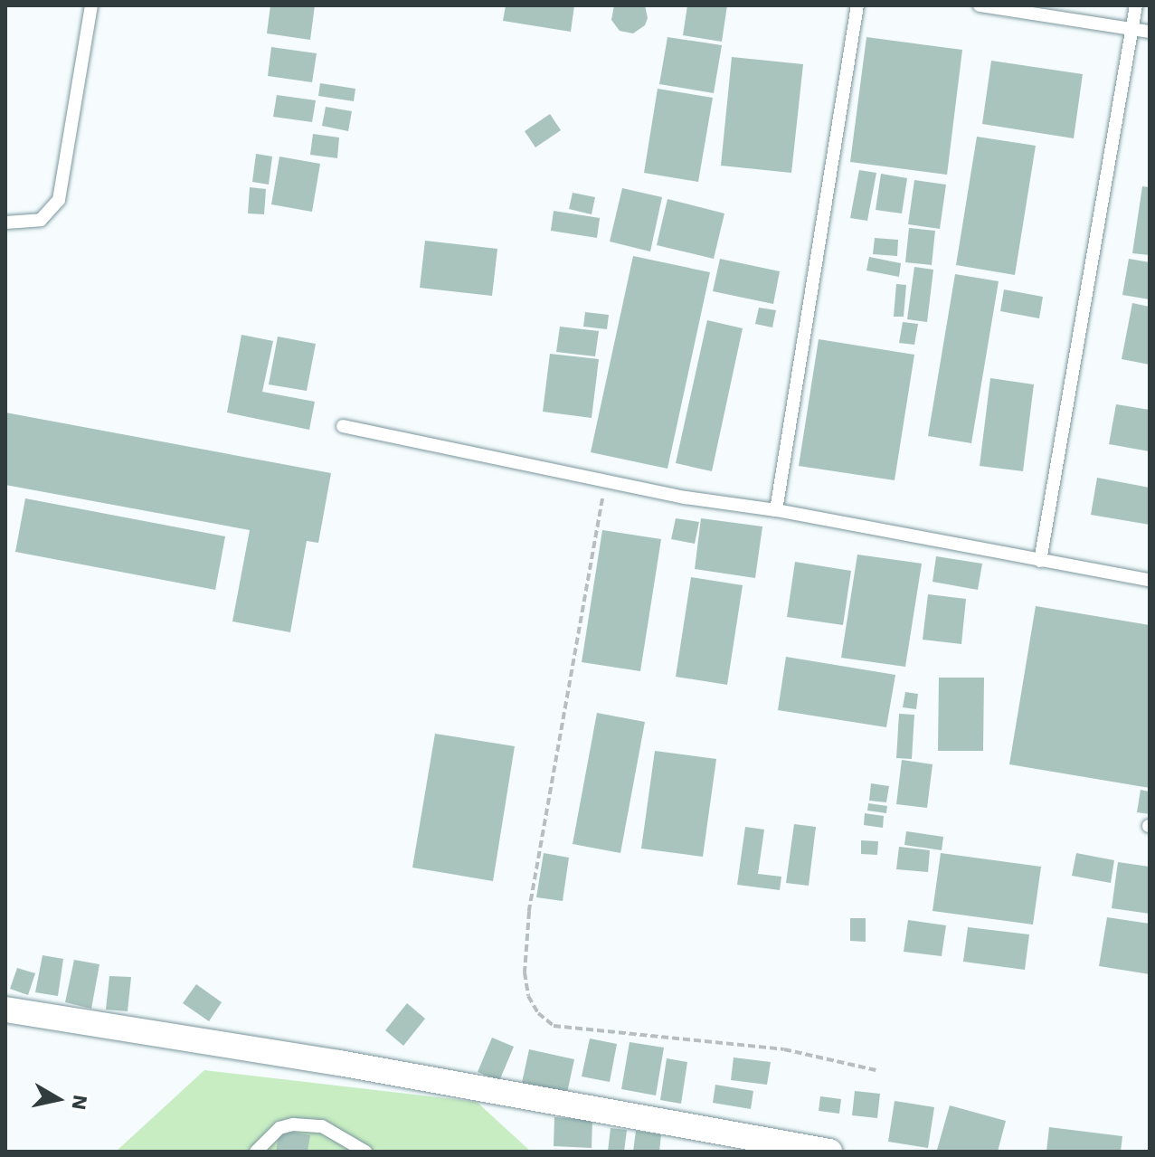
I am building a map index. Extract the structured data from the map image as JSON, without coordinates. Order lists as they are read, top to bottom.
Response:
{
  "north": "right"
}
